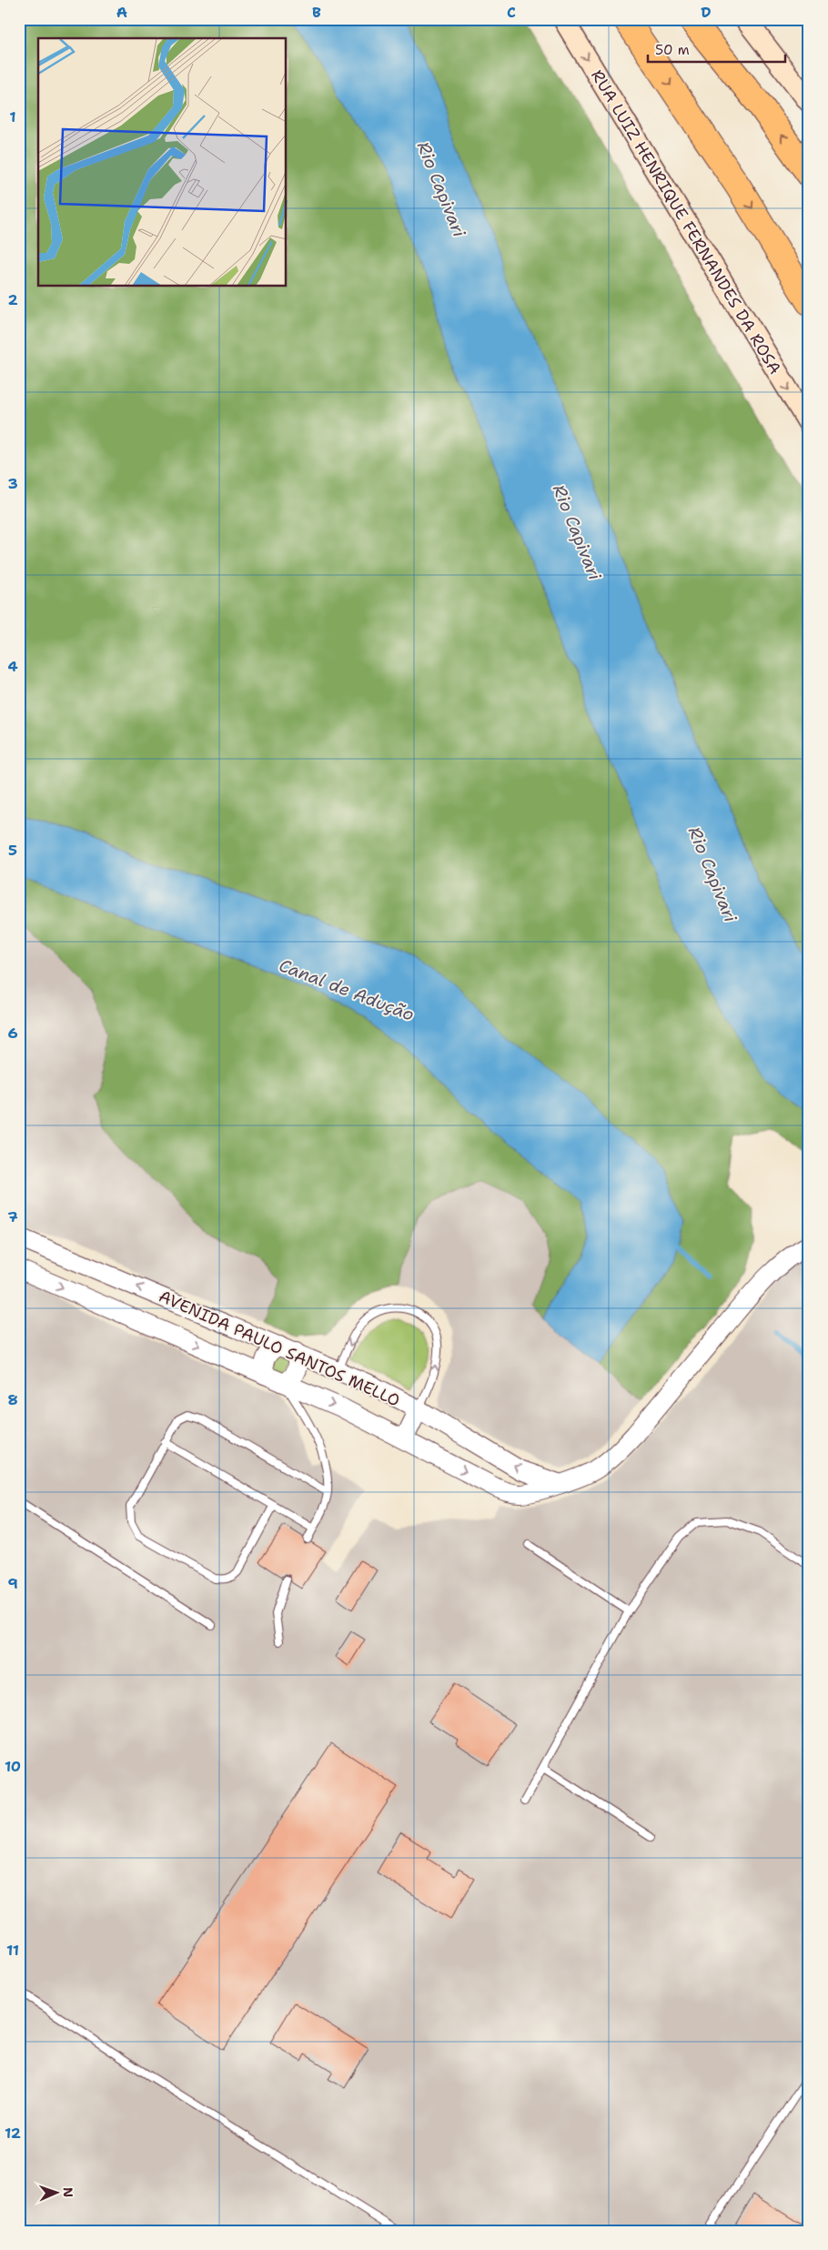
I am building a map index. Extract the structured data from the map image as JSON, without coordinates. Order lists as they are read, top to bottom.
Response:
{
  "streets": {
    "main road": ["RUA LUIZ HENRIQUE FERNANDES DA ROSA"],
    "street": ["AVENIDA PAULO SANTOS MELLO"]
  },
  "one_way": ["RUA LUIZ HENRIQUE FERNANDES DA ROSA"],
  "water": ["Rio Capivari", "Canal de Adução"],
  "scale_bar": "50 m",
  "north": "right",
  "grid": {
    "columns": [
      "A",
      "B",
      "C",
      "D"
    ],
    "rows": [
      "1",
      "2",
      "3",
      "4",
      "5",
      "6",
      "7",
      "8",
      "9",
      "10",
      "11",
      "12"
    ]
  }
}
